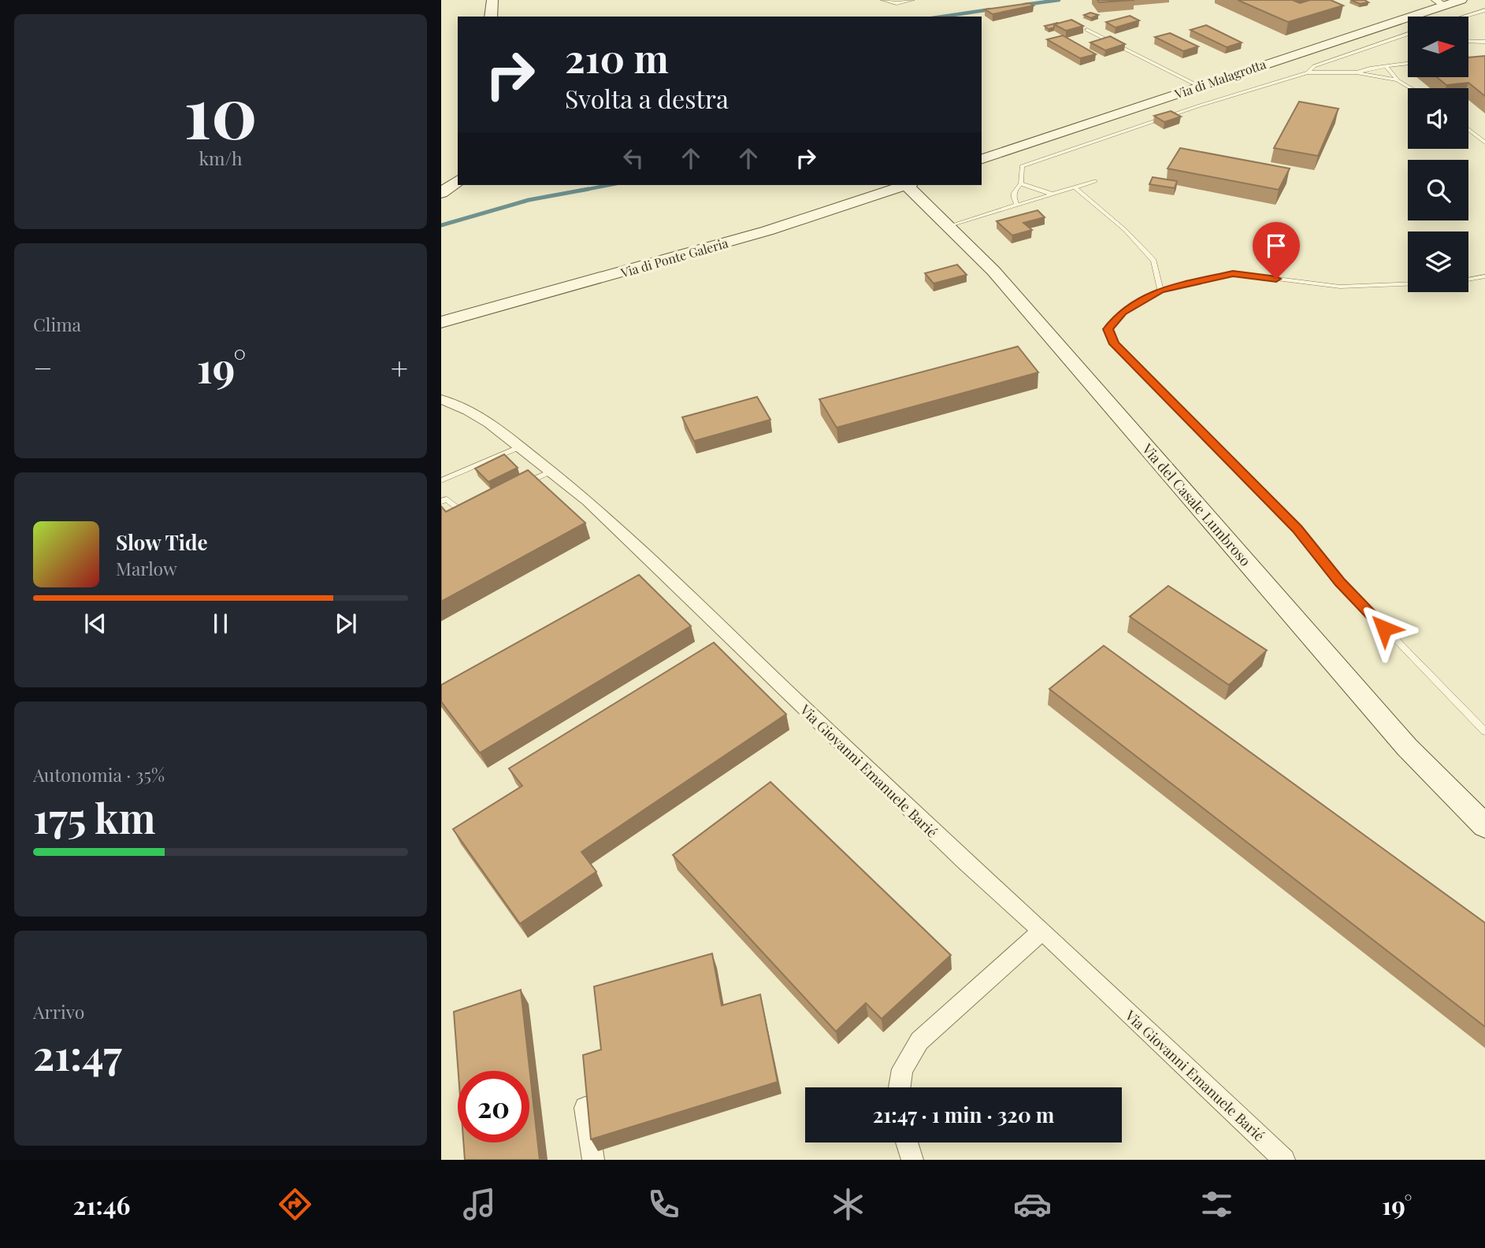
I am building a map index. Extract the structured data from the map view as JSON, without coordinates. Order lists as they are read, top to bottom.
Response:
{
  "streets": {
    "main road": ["Via di Malagrotta", "Via di Ponte Galeria", "Via del Casale Lumbroso"],
    "street": ["Via Giovanni Emanuele Barié"]
  },
  "north": "right",
  "page": {
    "tile": [
      ["10", "km/h"],
      "Clima",
      ["Autonomia · 35%", "175 km"],
      ["Arrivo", "21:47"]
    ],
    "turn": ["210 m", "Svolta a destra"],
    "heat": ["−", "19°", "+"],
    "song": ["Slow Tide", "Marlow"],
    "limit": "20",
    "trip": "21:47 · 1 min · 320 m",
    "tabs": ["21:46", "19°"]
  }
}
